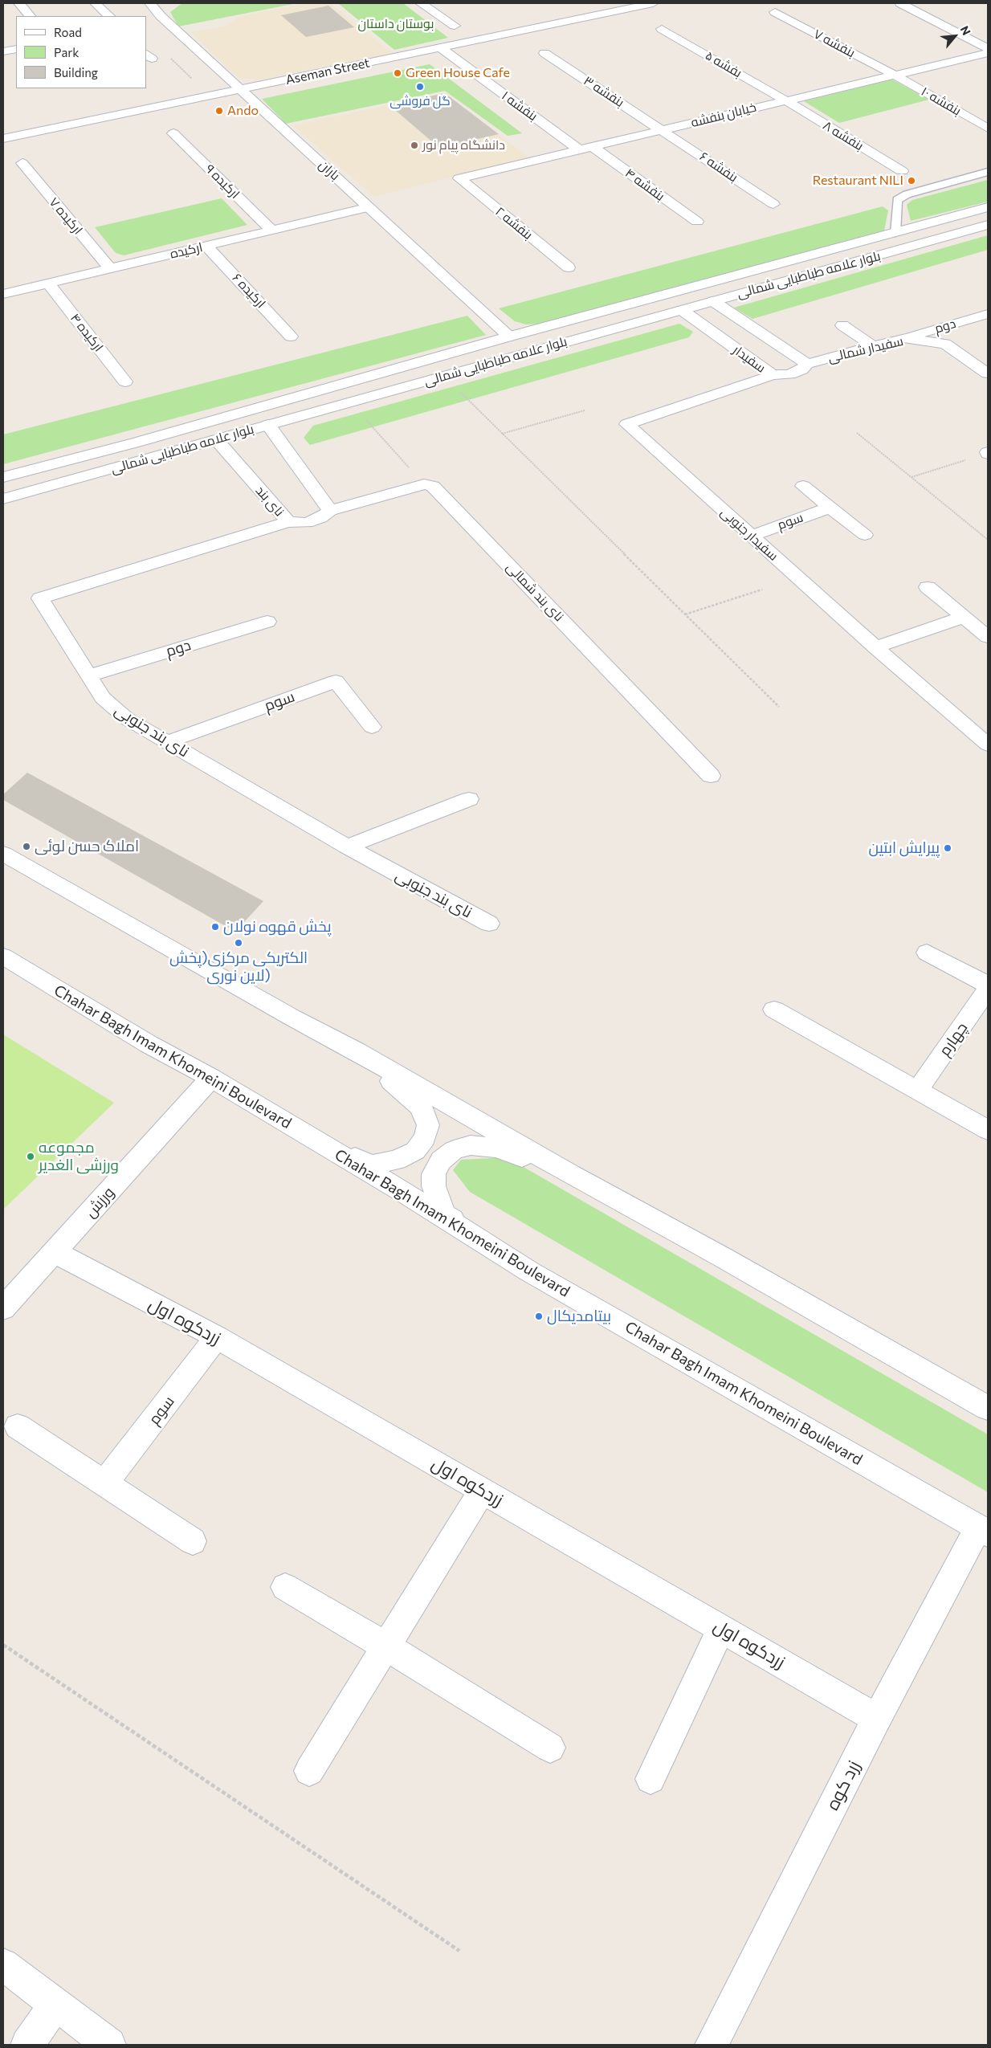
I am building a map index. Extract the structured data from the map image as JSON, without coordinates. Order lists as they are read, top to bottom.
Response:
{
  "streets": {
    "street": [
      "بنفشه ۷",
      "بفشه ۵",
      "Aseman Street",
      "بنفشه ۳",
      "بنفشه ۱۰",
      "بنفشه ۱",
      "خیابان بنفشه",
      "بنفشه ۸",
      "بنفشه ۶",
      "باران",
      "ارکیده ۹",
      "بنفشه ۴",
      "ارکیده ۷",
      "بنفشه ۲",
      "ارکیده",
      "بلوار علامه طباطبایی شمالی",
      "ارکیده ۶",
      "دوم",
      "ارکیده ۴",
      "سفیدار شمالی",
      "سفیدار",
      "نای بند",
      "سوم",
      "سفیدار جنوبی",
      "نای بند شمالی",
      "نای بند جنوبی",
      "چهارم",
      "Chahar Bagh Imam Khomeini Boulevard",
      "ورزش",
      "زردکوه اول",
      "زرد کوه"
    ]
  },
  "crossings": [
    ["بنفشه ۷", "بنفشه ۱۰"],
    ["بنفشه ۷", "خیابان بنفشه"],
    ["بفشه ۵", "خیابان بنفشه"],
    ["بفشه ۵", "بنفشه ۸"],
    ["Aseman Street", "بنفشه ۱"],
    ["Aseman Street", "باران"],
    ["بنفشه ۳", "خیابان بنفشه"],
    ["بنفشه ۳", "بنفشه ۶"],
    ["بنفشه ۱۰", "خیابان بنفشه"],
    ["بنفشه ۱", "خیابان بنفشه"],
    ["خیابان بنفشه", "بنفشه ۸"],
    ["خیابان بنفشه", "بنفشه ۶"],
    ["خیابان بنفشه", "بنفشه ۴"],
    ["خیابان بنفشه", "بنفشه ۲"],
    ["باران", "ارکیده"],
    ["باران", "بلوار علامه طباطبایی شمالی"],
    ["ارکیده ۹", "ارکیده"],
    ["ارکیده ۷", "ارکیده"],
    ["ارکیده", "ارکیده ۶"],
    ["ارکیده", "ارکیده ۴"],
    ["بلوار علامه طباطبایی شمالی", "سفیدار"],
    ["بلوار علامه طباطبایی شمالی", "نای بند"],
    ["دوم", "سفیدار شمالی"],
    ["دوم", "نای بند جنوبی"],
    ["سفیدار شمالی", "سفیدار"],
    ["سفیدار", "سفیدار جنوبی"],
    ["نای بند", "نای بند جنوبی"],
    ["سوم", "سفیدار جنوبی"],
    ["سوم", "نای بند جنوبی"],
    ["سوم", "زردکوه اول"],
    ["Chahar Bagh Imam Khomeini Boulevard", "ورزش"],
    ["Chahar Bagh Imam Khomeini Boulevard", "زرد کوه"],
    ["ورزش", "زردکوه اول"],
    ["زردکوه اول", "زرد کوه"]
  ],
  "parks": ["بوستان داستان"],
  "places": [
    "Green House Cafe",
    "گل فروشی",
    "Ando",
    "دانشگاه پیام نور",
    "Restaurant NILI",
    "املاک حسن لوئی",
    "پیرایش ابتین",
    "پخش قهوه نولان",
    "الکتریکی مرکزی(پخش لاین نوری)",
    "مجموعه ورزشی الغدیر",
    "بیتامدیکال"
  ],
  "legend": ["Road", "Park", "Building"],
  "north": "top right"
}
